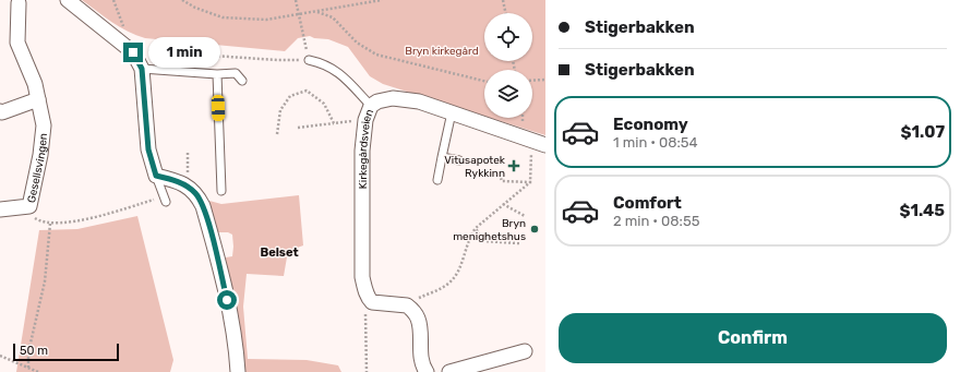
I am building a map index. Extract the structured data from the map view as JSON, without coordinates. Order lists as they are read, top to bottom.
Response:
{
  "streets": {
    "street": ["Kirkegårdsveien", "Gesellsvingen"]
  },
  "districts": ["Belset"],
  "parks": ["Bryn kirkegård"],
  "places": {
    "health": ["Vitusapotek Rykkinn"],
    "other": ["Bryn menighetshus"]
  },
  "scale_bar": "50 m",
  "page": {
    "banner": ["Stigerbakken", "Stigerbakken"],
    "bubble": "1 min",
    "list": [
      {
        "name": "Economy",
        "note": "1 min · 08:54",
        "value": "$1.07"
      },
      {
        "name": "Comfort",
        "note": "2 min · 08:55",
        "value": "$1.45"
      }
    ],
    "buttons": "Confirm",
    "scale": "50 m"
  }
}
